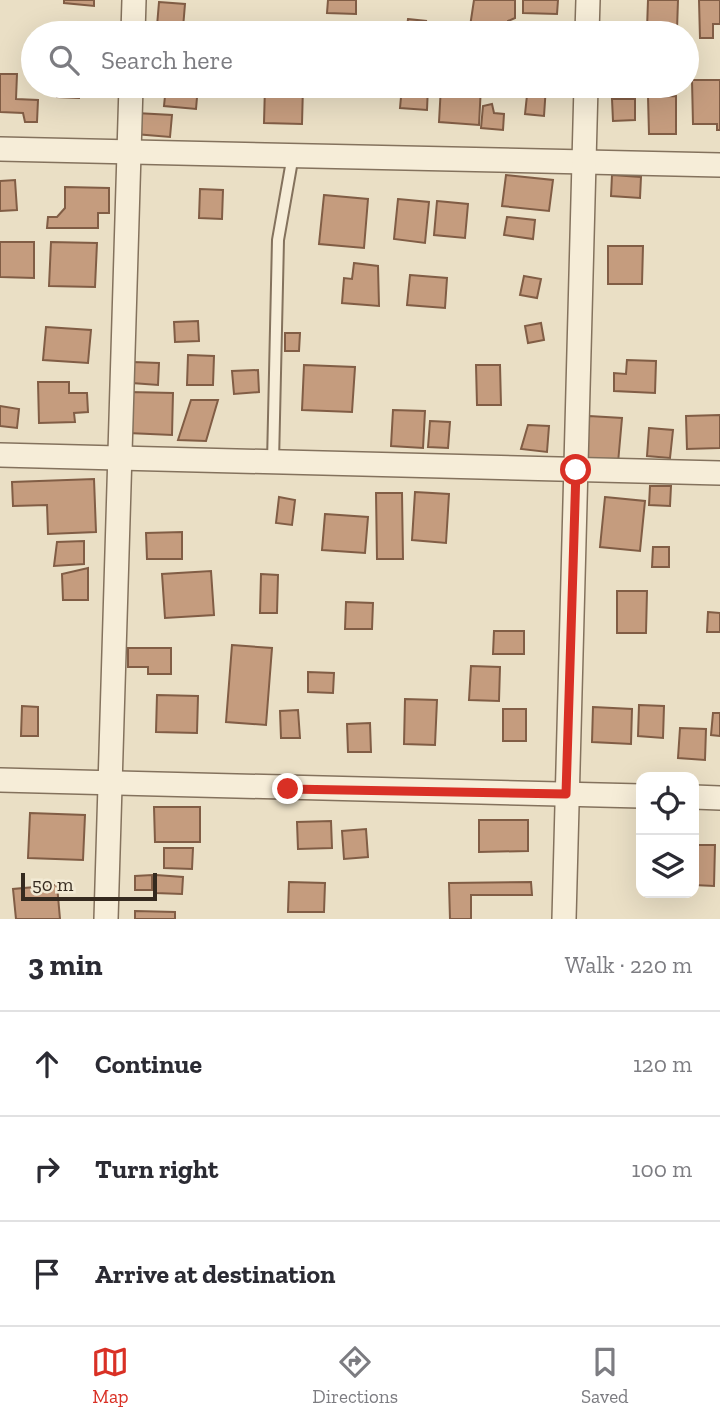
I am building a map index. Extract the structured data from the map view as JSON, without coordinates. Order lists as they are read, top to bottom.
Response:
{
  "scale_bar": "50 m",
  "page": {
    "search": "Search here",
    "scale": "50 m",
    "heading": ["3 min", "Walk · 220 m"],
    "list": [
      ["Continue", "120 m"],
      ["Turn right", "100 m"],
      "Arrive at destination"
    ],
    "nav": ["Map", "Directions", "Saved"]
  }
}
